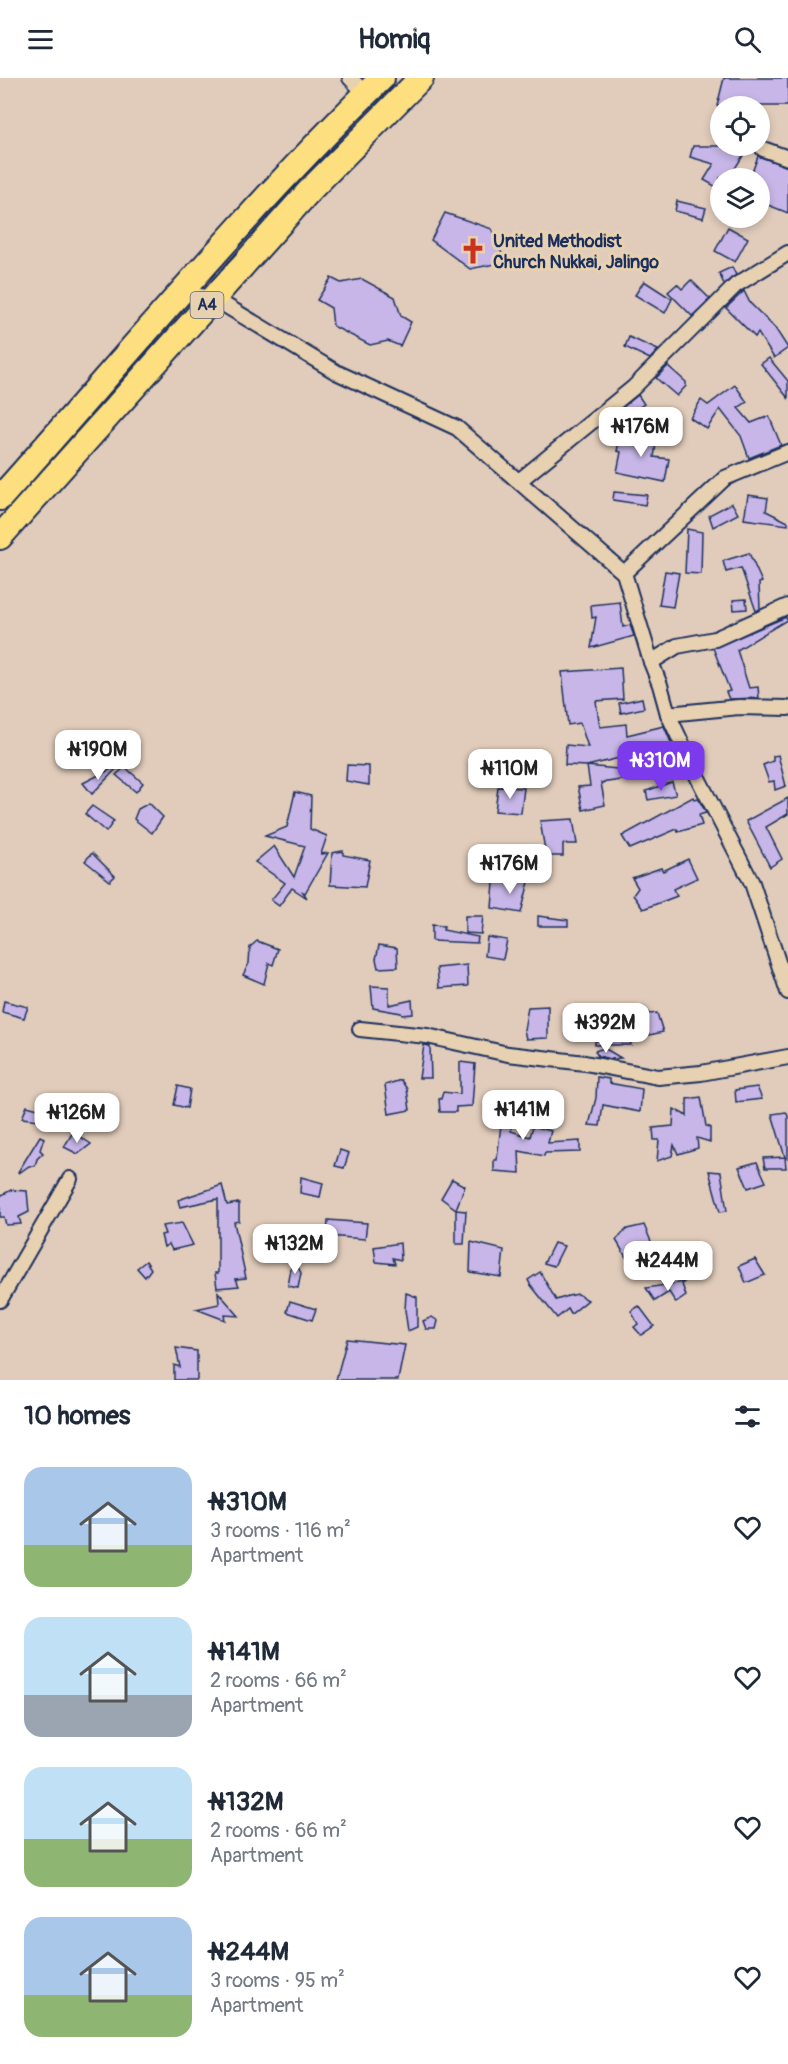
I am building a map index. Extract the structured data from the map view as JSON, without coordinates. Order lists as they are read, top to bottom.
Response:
{
  "streets": {
    "highway": ["A4"]
  },
  "places": {
    "church": ["United Methodist Church Nukkai, Jalingo"]
  },
  "page": {
    "header": "Homiq",
    "price": [
      "₦176M",
      "₦190M",
      "₦310M",
      "₦110M",
      "₦176M",
      "₦392M",
      "₦141M",
      "₦126M",
      "₦132M",
      "₦244M"
    ],
    "heading": "10 homes",
    "list": [
      {
        "name": "₦310M",
        "note": "3 rooms · 116 m² · Apartment"
      },
      {
        "name": "₦141M",
        "note": "2 rooms · 66 m² · Apartment"
      },
      {
        "name": "₦132M",
        "note": "2 rooms · 66 m² · Apartment"
      },
      {
        "name": "₦244M",
        "note": "3 rooms · 95 m² · Apartment"
      }
    ]
  }
}
